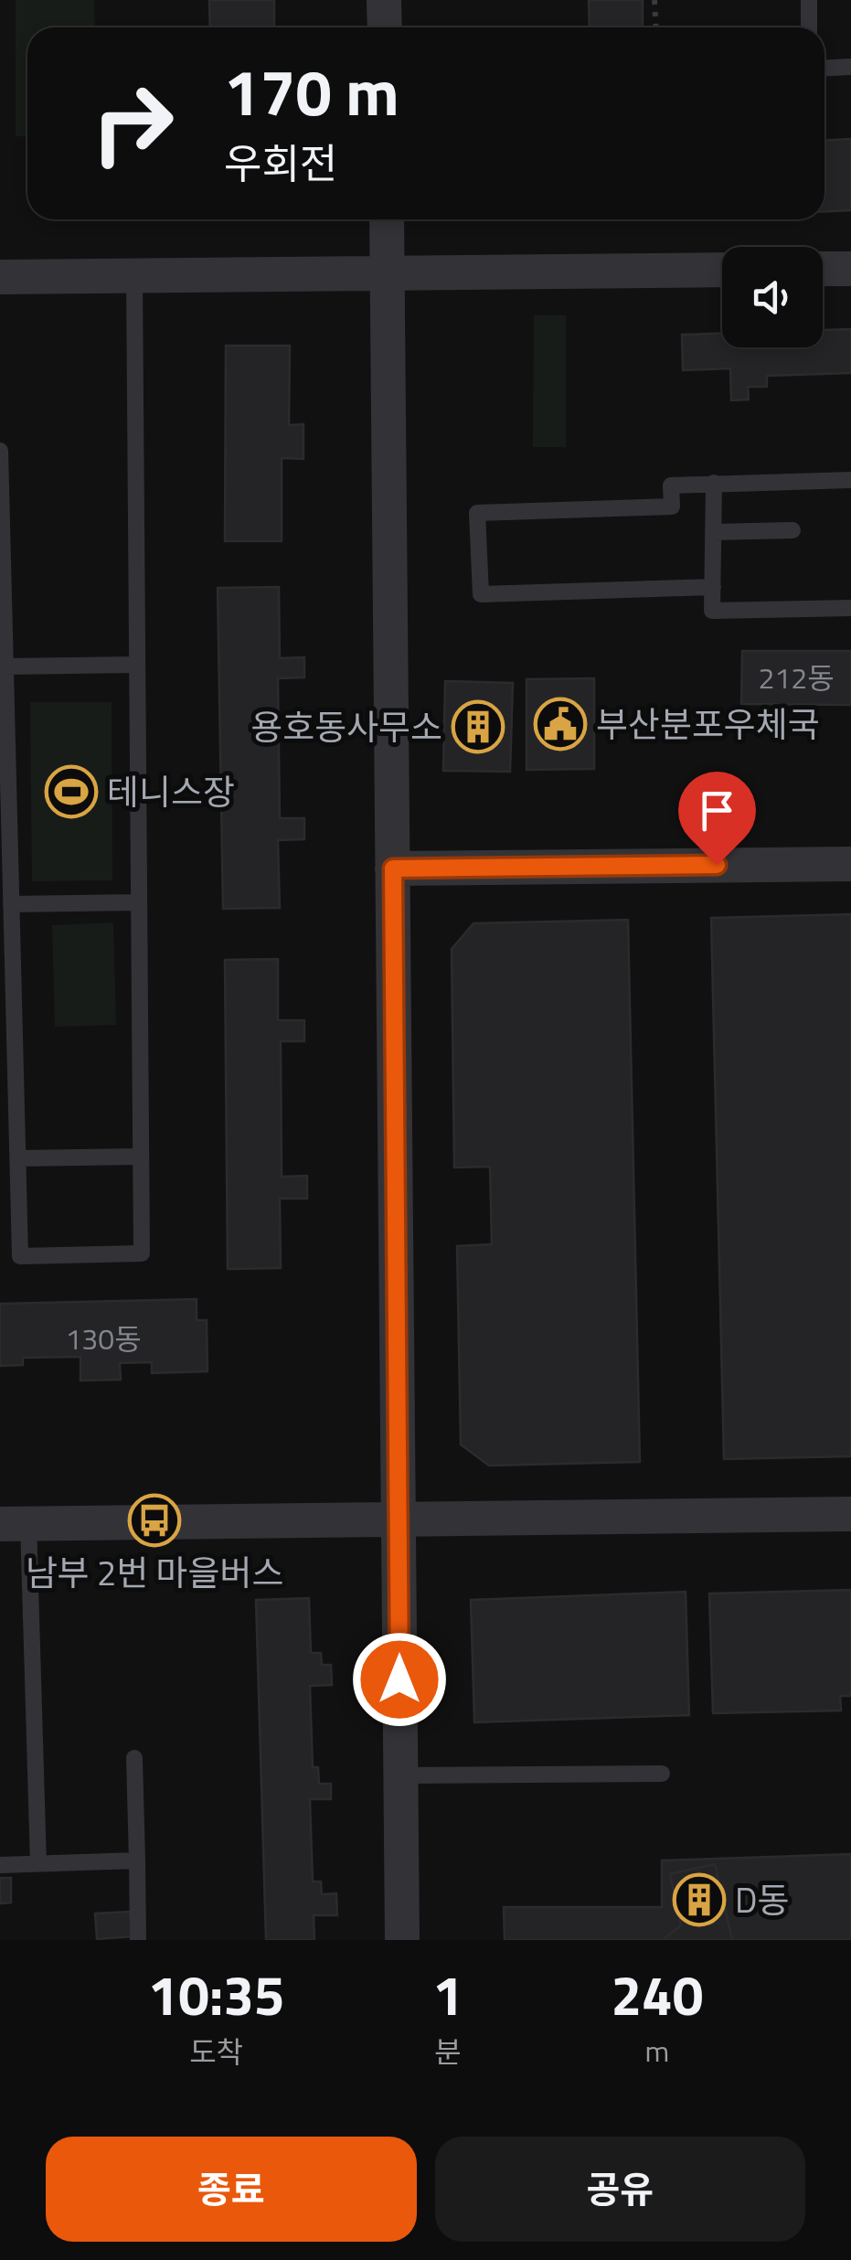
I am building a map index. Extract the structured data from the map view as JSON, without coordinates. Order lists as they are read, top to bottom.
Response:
{
  "places": {
    "public building": ["부산분포우체국"],
    "building": ["용호동사무소", "D동"],
    "sports": ["테니스장"],
    "bus stop": ["남부 2번 마을버스"]
  },
  "house_numbers": ["212동", "130동"],
  "page": {
    "turn": ["170 m", "우회전"],
    "eta": [
      "10:35",
      "도착",
      "1",
      "분",
      "240",
      "m"
    ],
    "buttons": ["종료", "공유"]
  }
}
